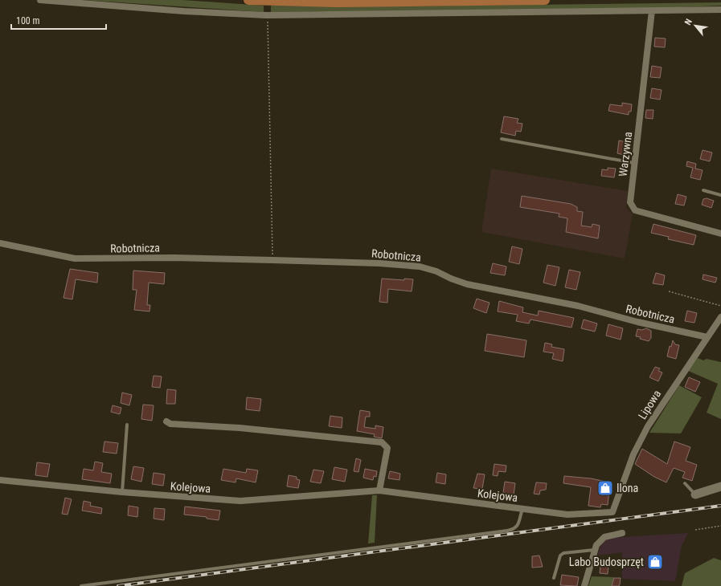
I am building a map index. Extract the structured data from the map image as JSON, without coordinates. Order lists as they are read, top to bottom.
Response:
{
  "streets": {
    "street": [
      "Warzywna",
      "Robotnicza",
      "Lipowa",
      "Kolejowa"
    ]
  },
  "crossings": [
    ["Robotnicza", "Lipowa"],
    ["Lipowa", "Kolejowa"]
  ],
  "places": {
    "shop": ["Ilona", "Labo Budosprzęt"]
  },
  "scale_bar": "100 m",
  "north": "top left"
}
